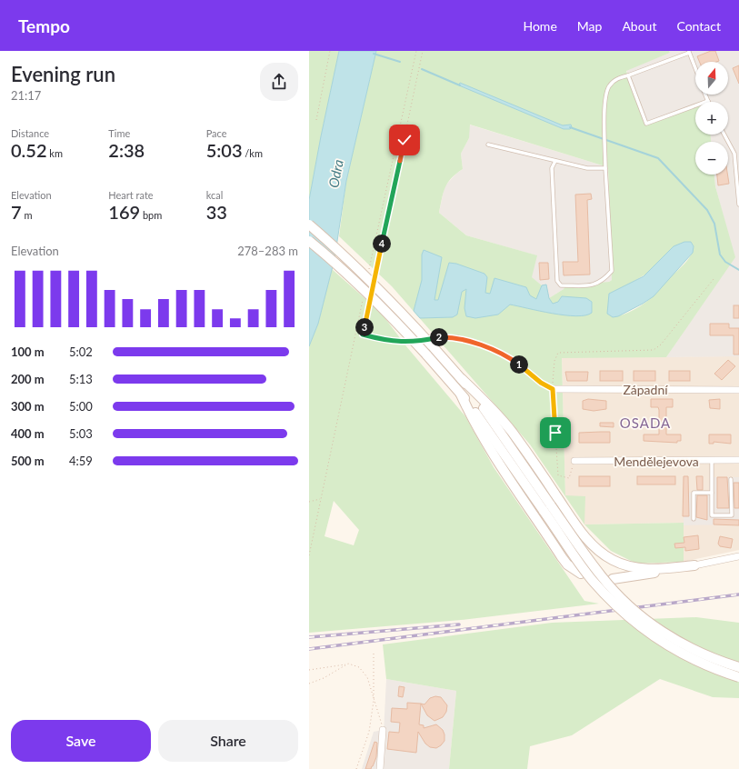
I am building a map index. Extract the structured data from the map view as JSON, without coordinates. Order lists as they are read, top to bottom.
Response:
{
  "streets": {
    "street": ["Západní", "Mendělejevova"]
  },
  "districts": ["OSADA"],
  "water": ["Odra"],
  "north": "top",
  "page": {
    "header": "Tempo",
    "nav": [
      "Home",
      "Map",
      "About",
      "Contact"
    ],
    "heading": ["Evening run", "21:17"],
    "map_buttons": ["+", "−"],
    "stats": [
      ["Distance", "0.52 km"],
      ["Time", "2:38"],
      ["Pace", "5:03 /km"],
      ["Elevation", "7 m"],
      ["Heart rate", "169 bpm"],
      ["kcal", "33"]
    ],
    "pins": [
      "4",
      "3",
      "2",
      "1"
    ],
    "chart": ["Elevation", "278–283 m"],
    "list": [
      {
        "name": "100 m",
        "note": "5:02"
      },
      {
        "name": "200 m",
        "note": "5:13"
      },
      {
        "name": "300 m",
        "note": "5:00"
      },
      {
        "name": "400 m",
        "note": "5:03"
      },
      {
        "name": "500 m",
        "note": "4:59"
      }
    ],
    "buttons": ["Save", "Share"]
  }
}
